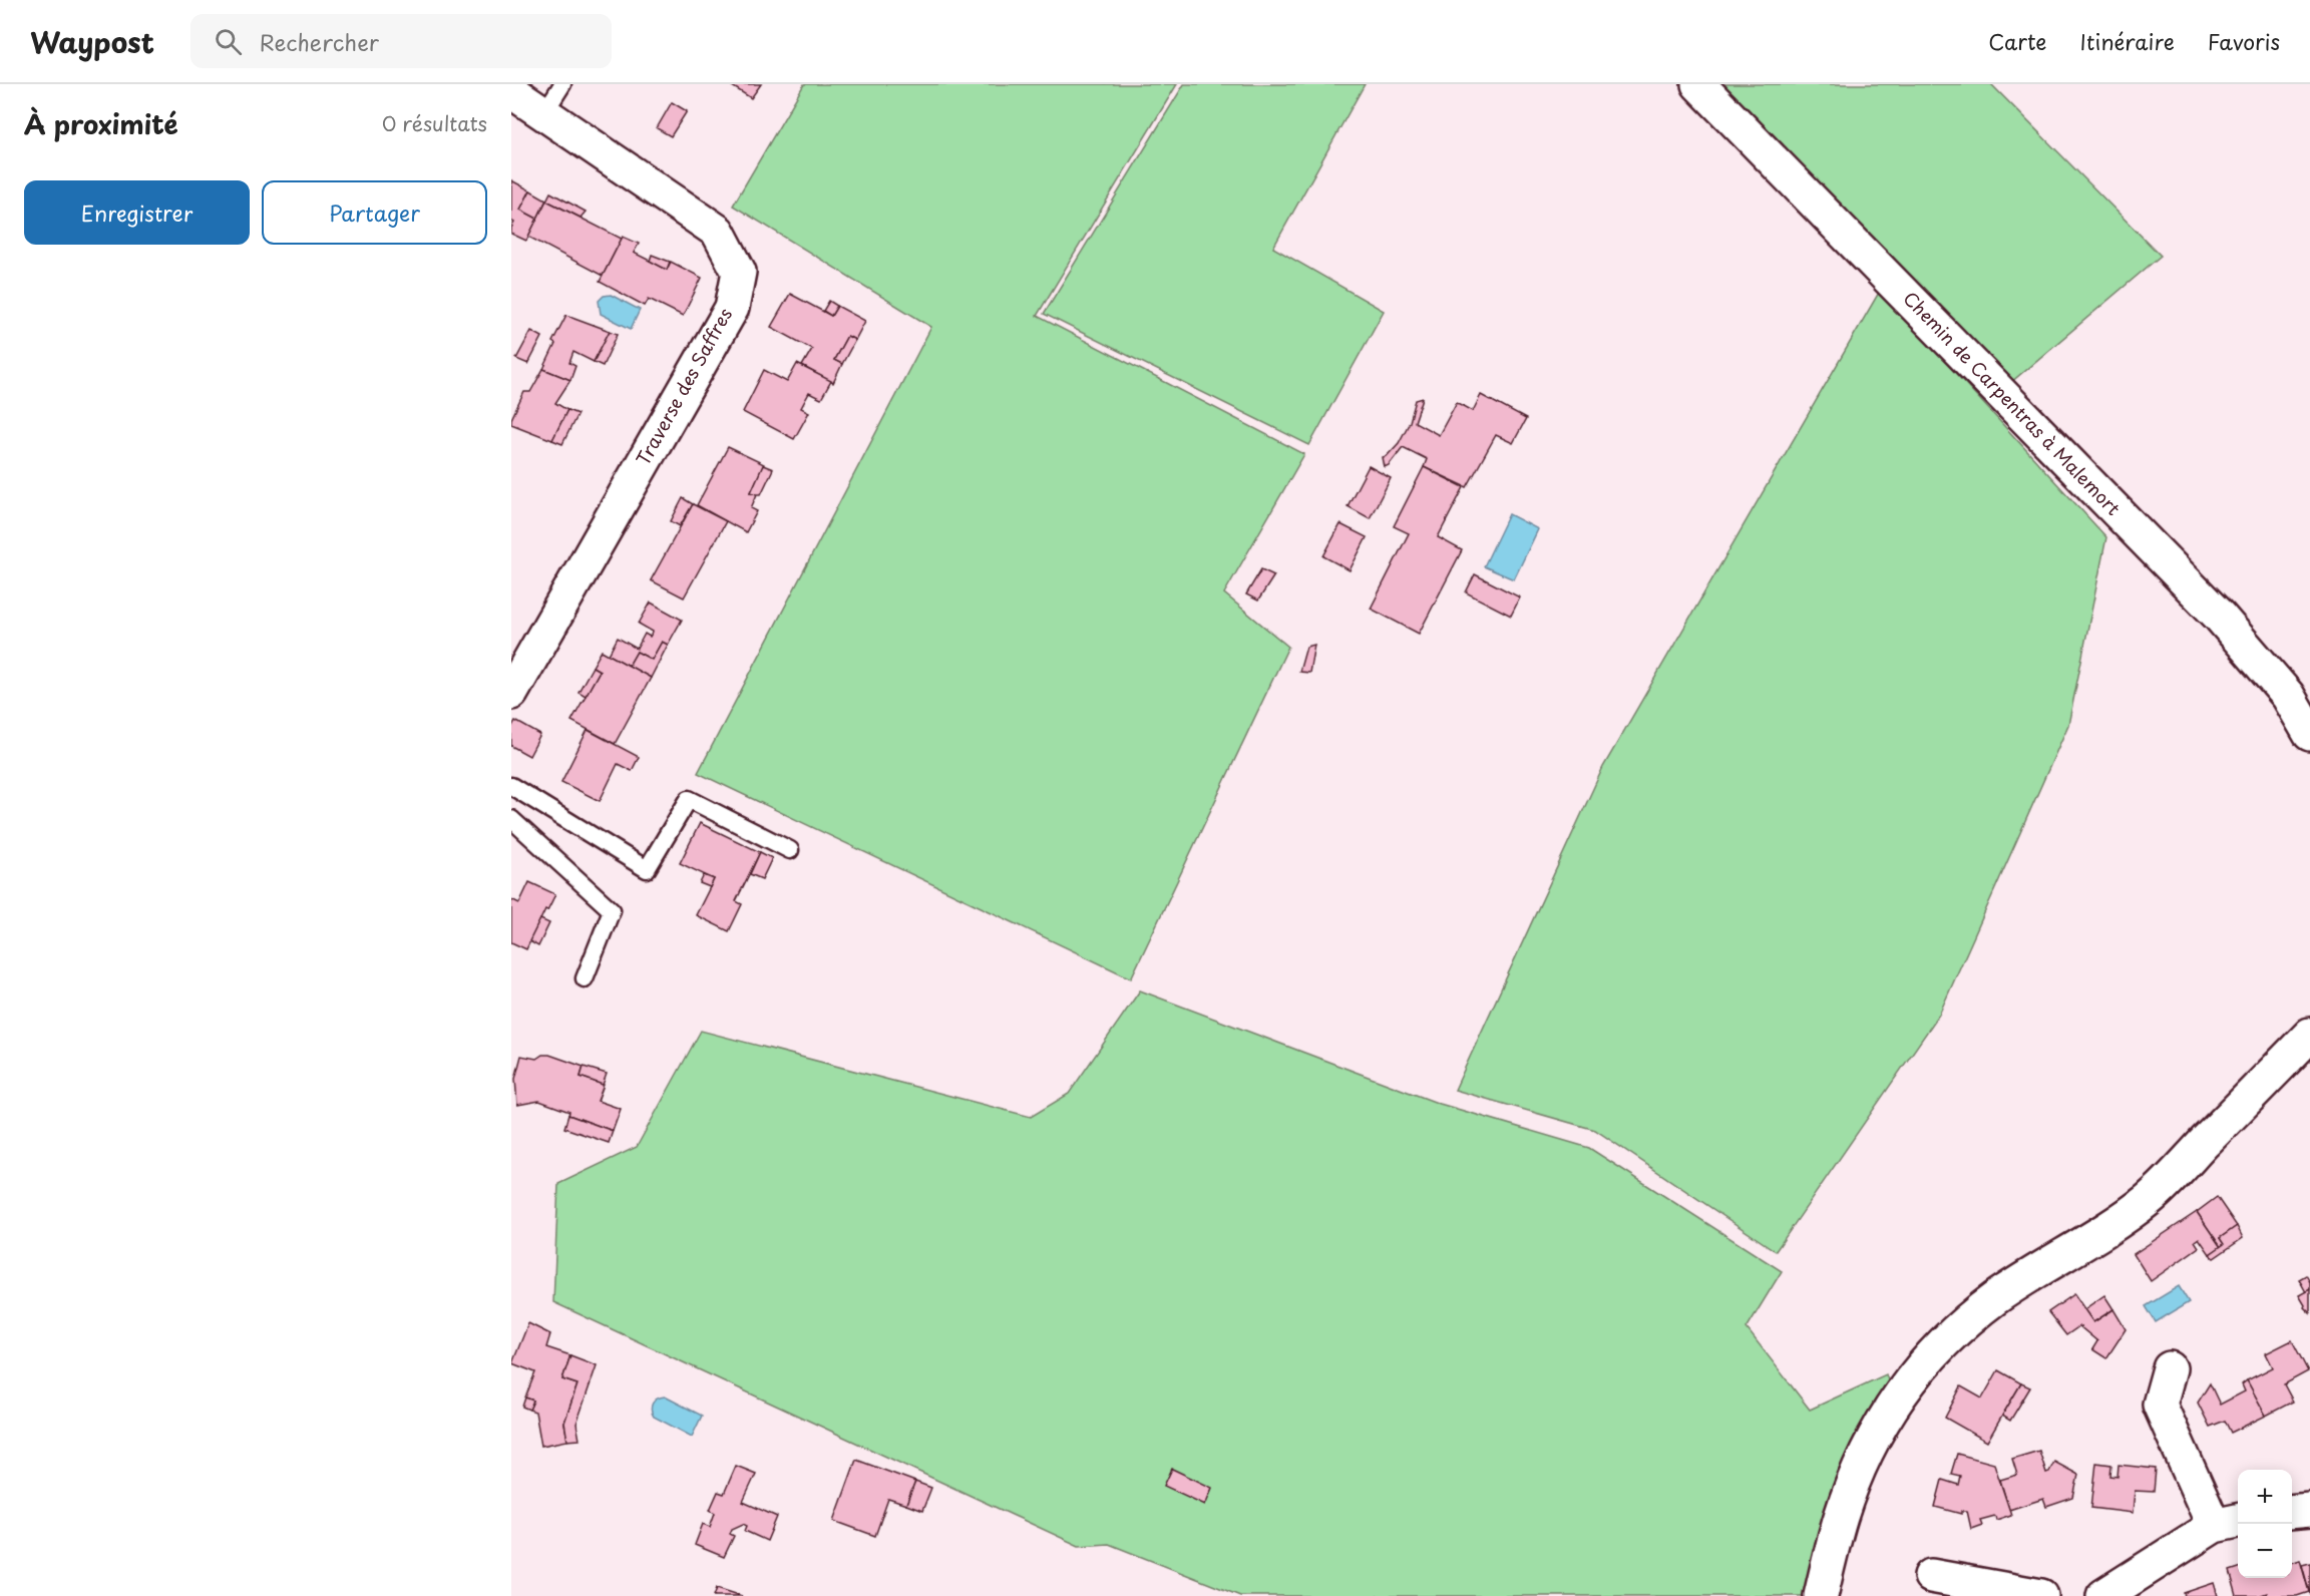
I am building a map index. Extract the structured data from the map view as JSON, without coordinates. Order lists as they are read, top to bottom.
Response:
{
  "streets": {
    "street": ["Traverse des Saffres", "Chemin de Carpentras à Malemort"]
  },
  "page": {
    "header": "Waypost",
    "search": "Rechercher",
    "nav": ["Carte", "Itinéraire", "Favoris"],
    "heading": ["À proximité", "0 résultats"],
    "buttons": ["Enregistrer", "Partager"],
    "map_buttons": ["+", "−"]
  }
}
